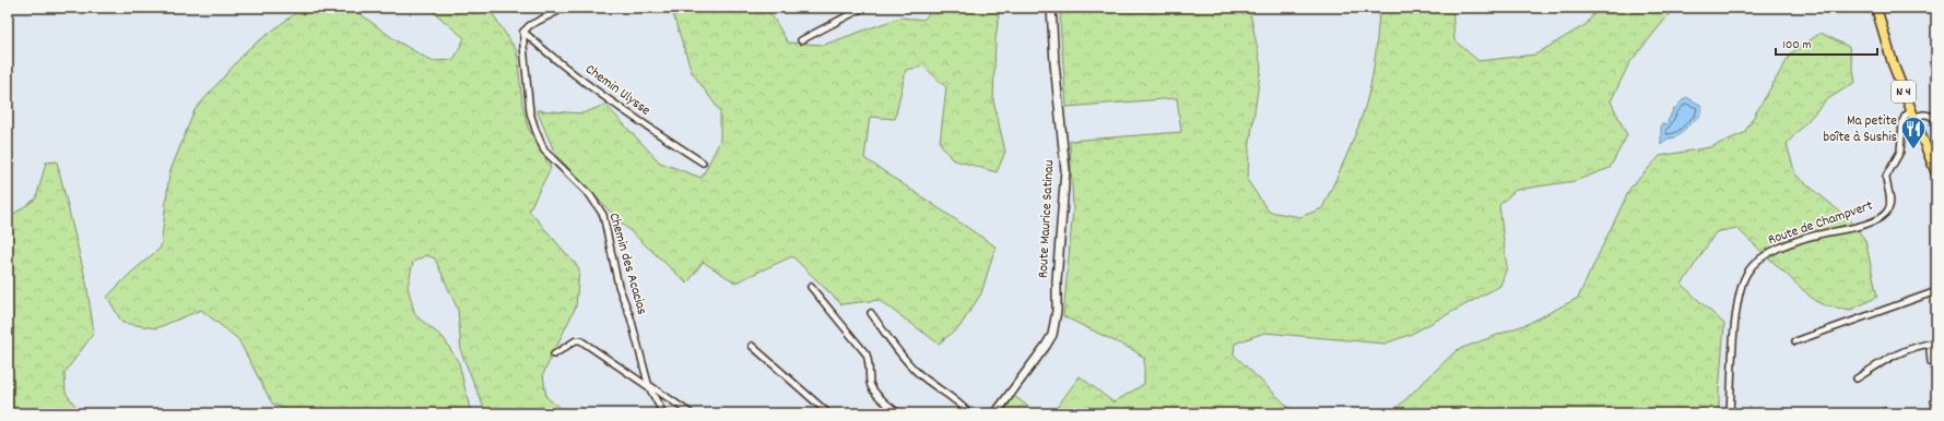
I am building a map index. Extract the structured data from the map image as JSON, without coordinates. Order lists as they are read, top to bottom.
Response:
{
  "streets": {
    "main road": ["N 4", "Route Maurice Satinau"],
    "street": ["Chemin Ulysse", "Route de Champvert", "Chemin des Acacias"]
  },
  "crossings": [
    ["Chemin Ulysse", "Chemin des Acacias"],
    ["N 4", "Route de Champvert"]
  ],
  "places": {
    "restaurant": ["Ma petite boîte à Sushis"]
  },
  "scale_bar": "100 m"
}
